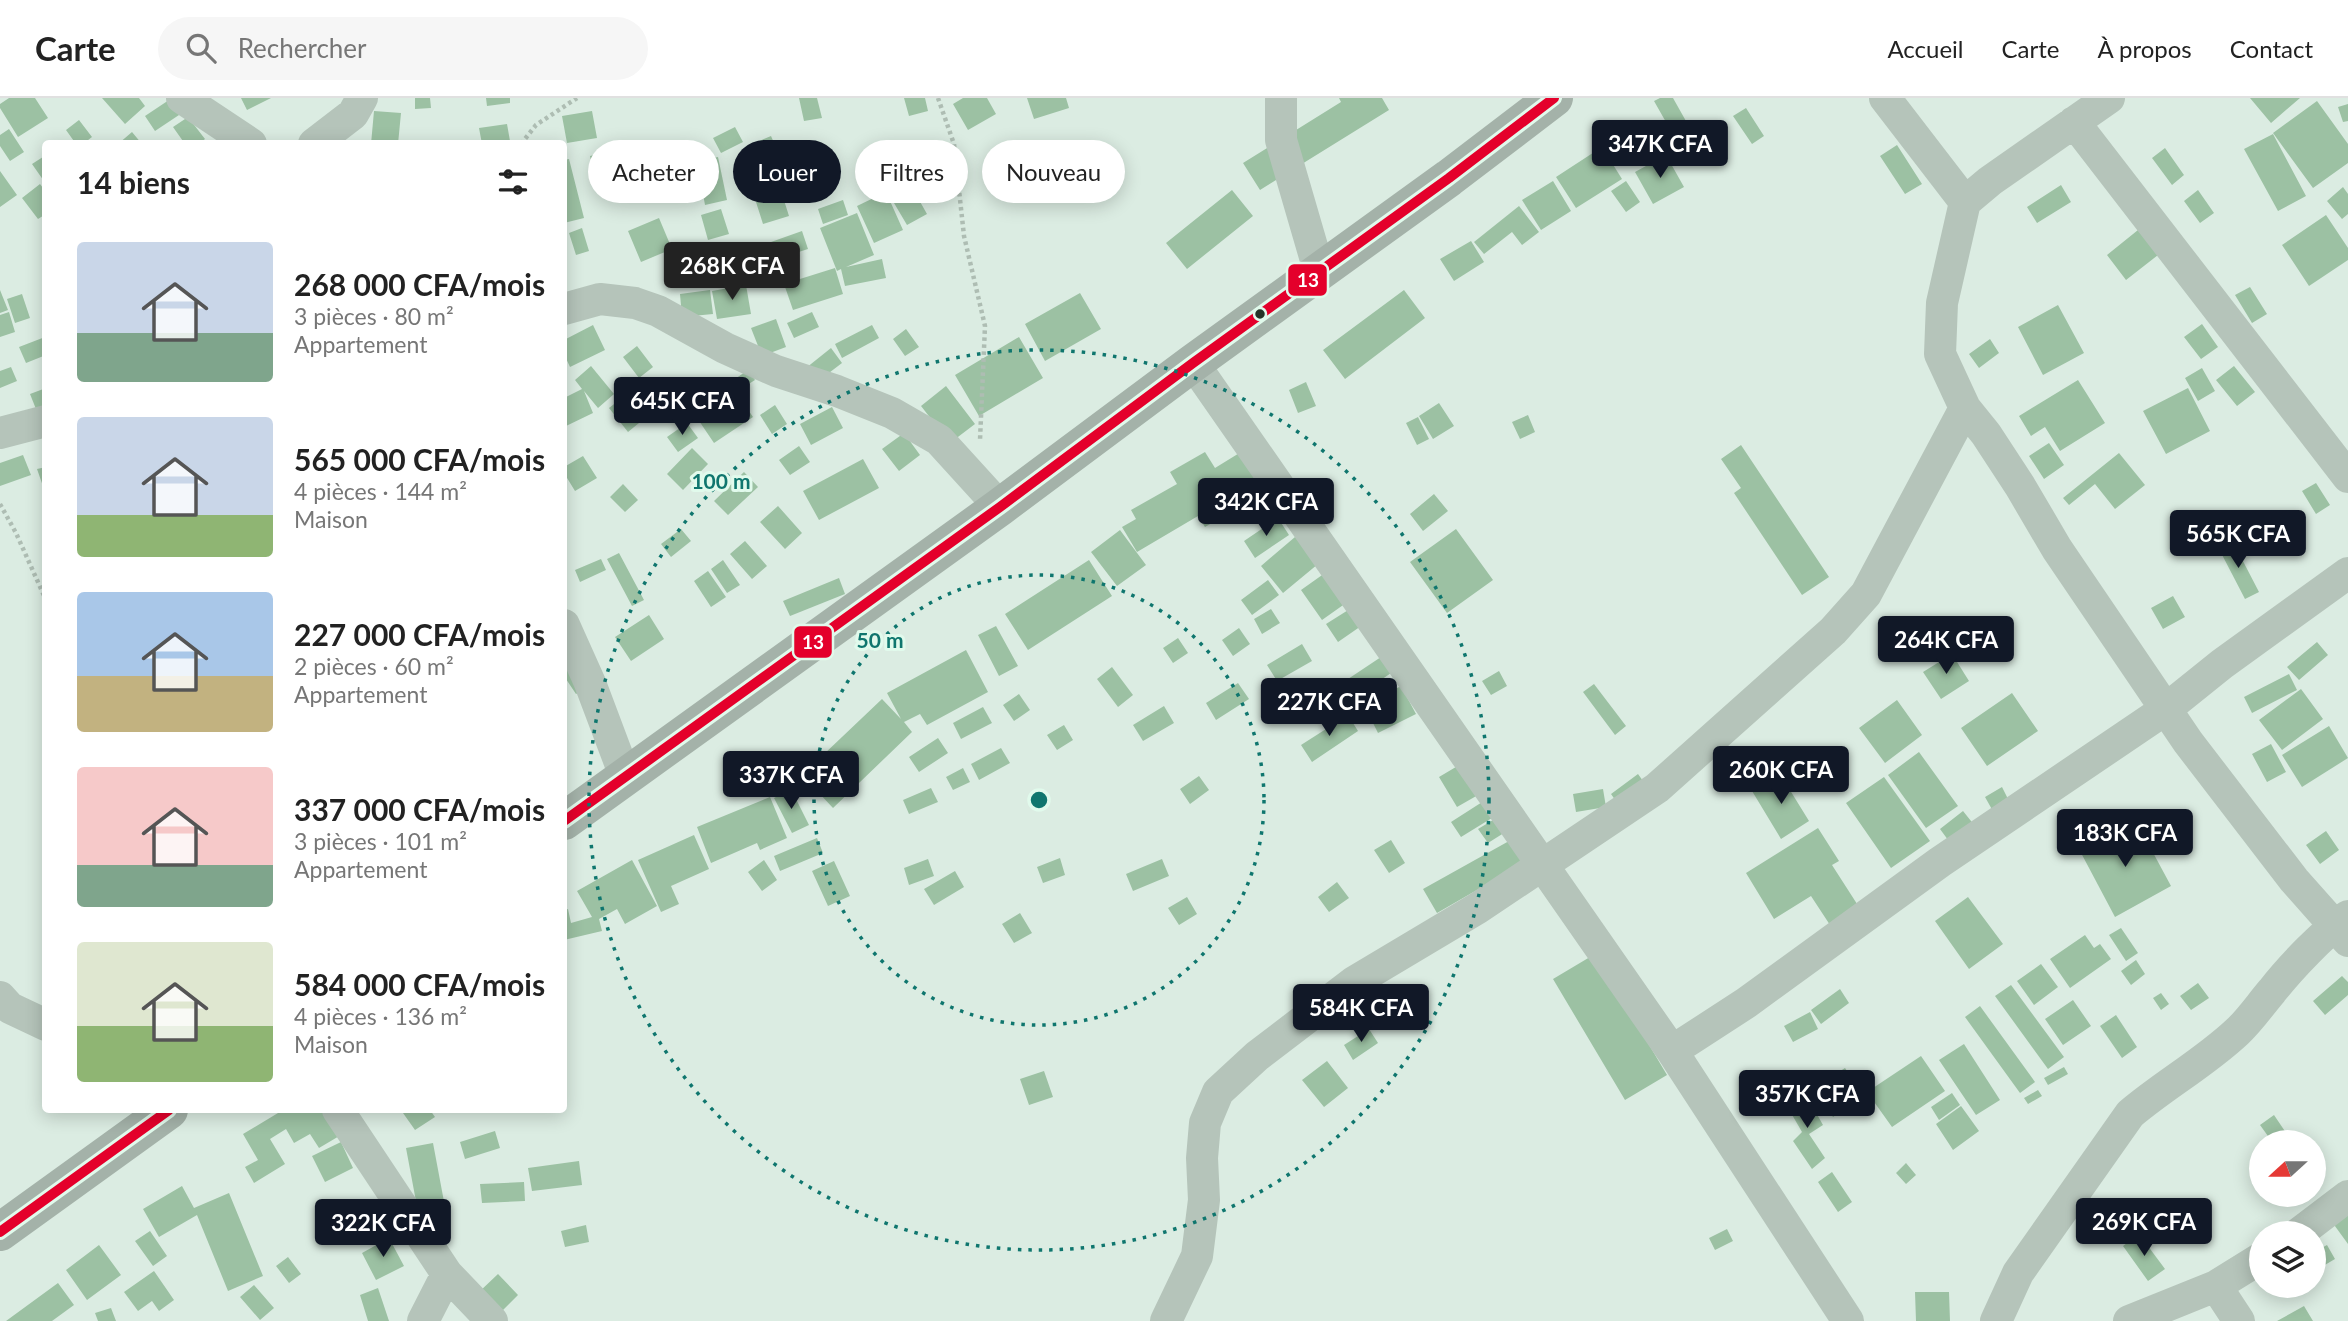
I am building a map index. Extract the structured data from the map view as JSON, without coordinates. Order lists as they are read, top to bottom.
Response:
{
  "lines": ["transit line 13"],
  "north": "left",
  "page": {
    "header": "Carte",
    "search": "Rechercher",
    "nav": [
      "Accueil",
      "Carte",
      "À propos",
      "Contact"
    ],
    "price": [
      "347K CFA",
      "268K CFA",
      "645K CFA",
      "342K CFA",
      "565K CFA",
      "264K CFA",
      "227K CFA",
      "260K CFA",
      "337K CFA",
      "183K CFA",
      "584K CFA",
      "357K CFA",
      "269K CFA",
      "322K CFA"
    ],
    "chip": [
      "Acheter",
      "Louer",
      "Filtres",
      "Nouveau"
    ],
    "heading": "14 biens",
    "list": [
      {
        "name": "268 000 CFA/mois",
        "note": "3 pièces · 80 m² · Appartement"
      },
      {
        "name": "565 000 CFA/mois",
        "note": "4 pièces · 144 m² · Maison"
      },
      {
        "name": "227 000 CFA/mois",
        "note": "2 pièces · 60 m² · Appartement"
      },
      {
        "name": "337 000 CFA/mois",
        "note": "3 pièces · 101 m² · Appartement"
      },
      {
        "name": "584 000 CFA/mois",
        "note": "4 pièces · 136 m² · Maison"
      }
    ]
  },
  "rings": ["100 m", "50 m"]
}
